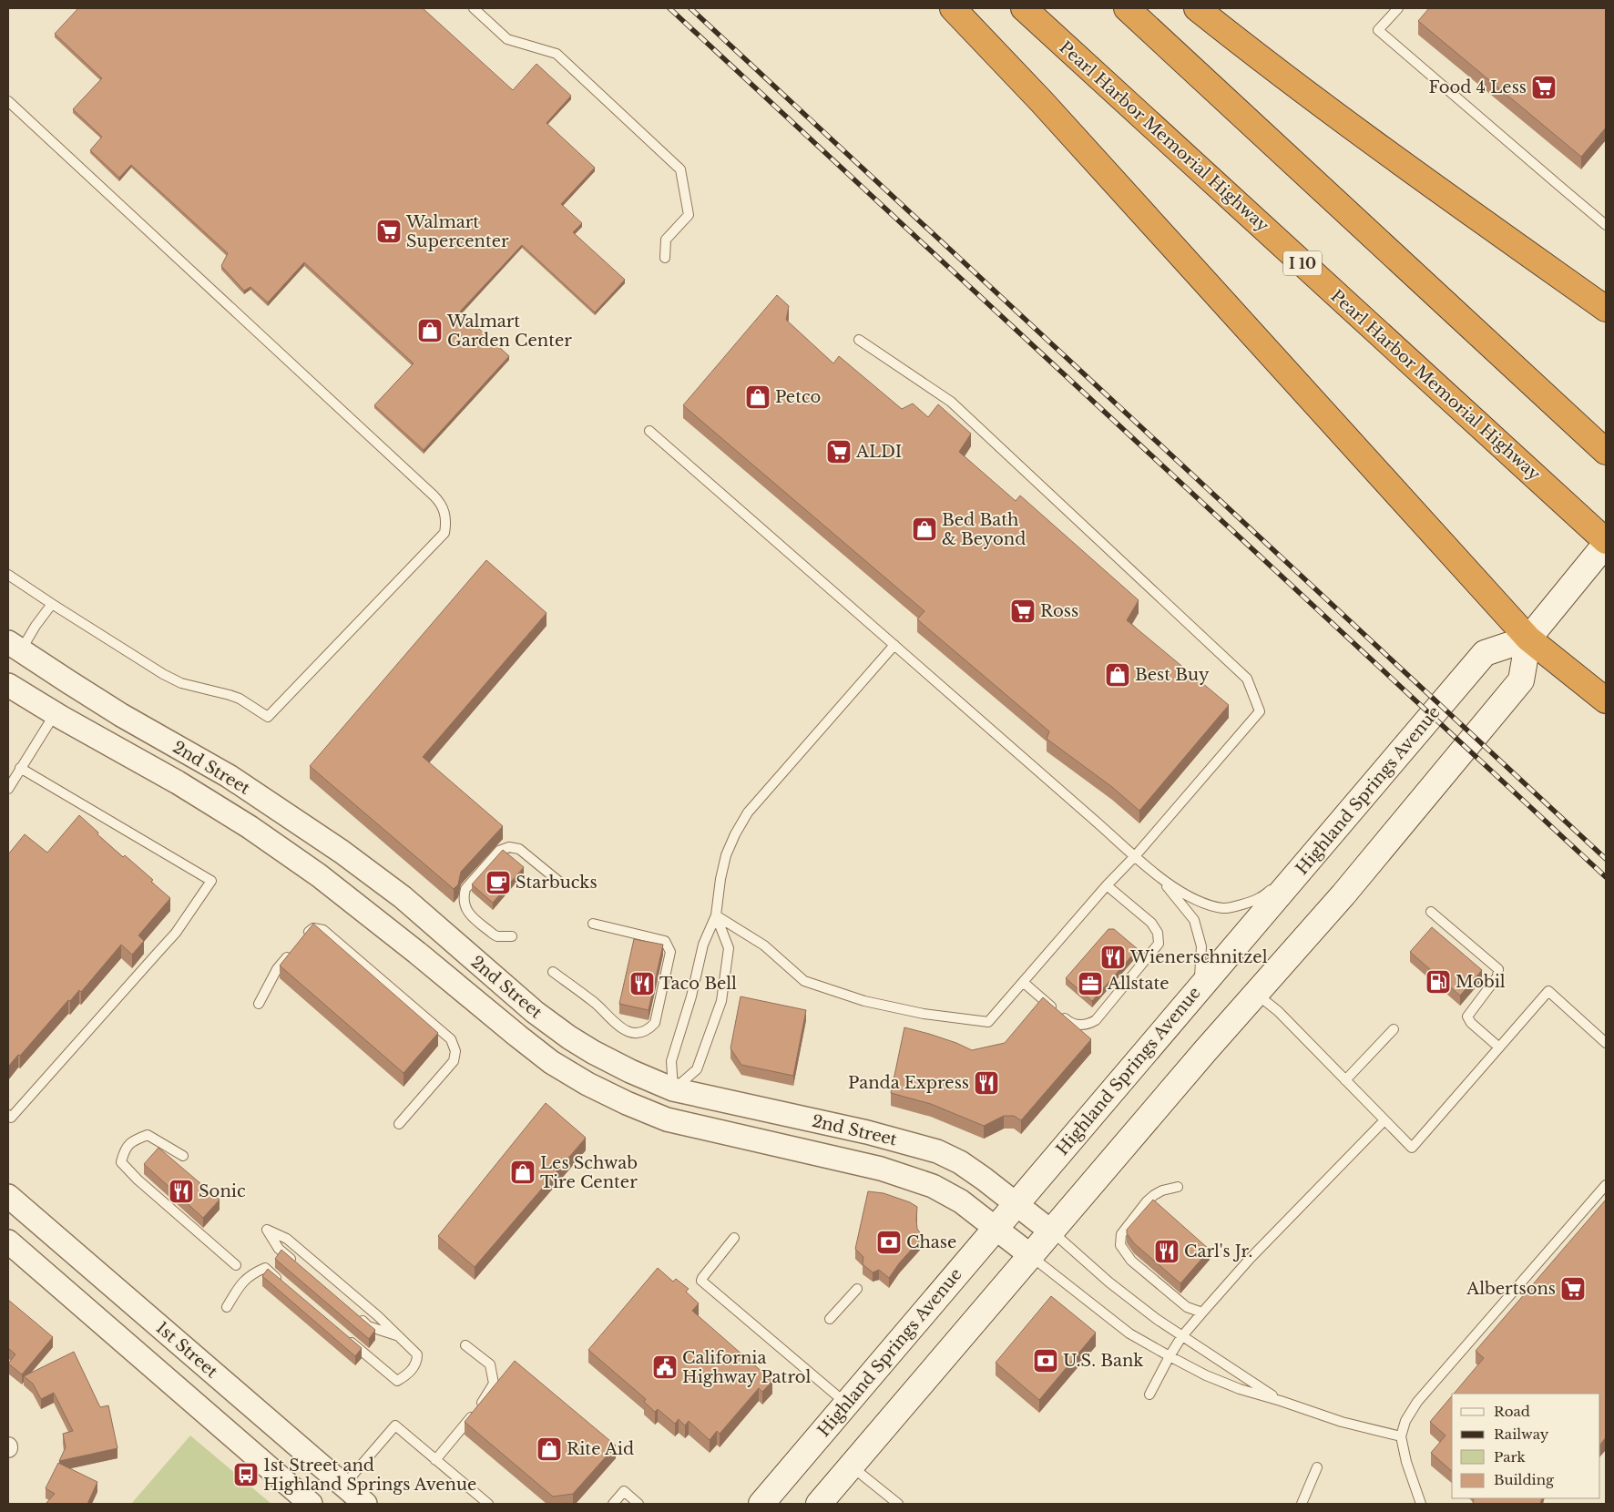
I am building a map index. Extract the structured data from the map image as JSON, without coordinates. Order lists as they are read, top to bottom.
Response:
{
  "streets": {
    "highway": ["Pearl Harbor Memorial Highway", "I 10"],
    "main road": ["Highland Springs Avenue"],
    "street": ["2nd Street", "1st Street"]
  },
  "crossings": [
    ["2nd Street", "Highland Springs Avenue"]
  ],
  "places": {
    "supermarket": [
      "Food 4 Less",
      "Walmart Supercenter",
      "ALDI",
      "Ross",
      "Albertsons"
    ],
    "shop": [
      "Walmart Garden Center",
      "Petco",
      "Bed Bath & Beyond",
      "Best Buy",
      "Les Schwab Tire Center",
      "Rite Aid"
    ],
    "cafe": ["Starbucks"],
    "restaurant": [
      "Wienerschnitzel",
      "Taco Bell",
      "Panda Express",
      "Sonic",
      "Carl's Jr."
    ],
    "fuel station": ["Mobil"],
    "office": ["Allstate"],
    "bank": ["Chase", "U.S. Bank"],
    "public building": ["California Highway Patrol"],
    "bus stop": ["1st Street and Highland Springs Avenue"]
  },
  "legend": [
    "Road",
    "Railway",
    "Park",
    "Building"
  ]
}
